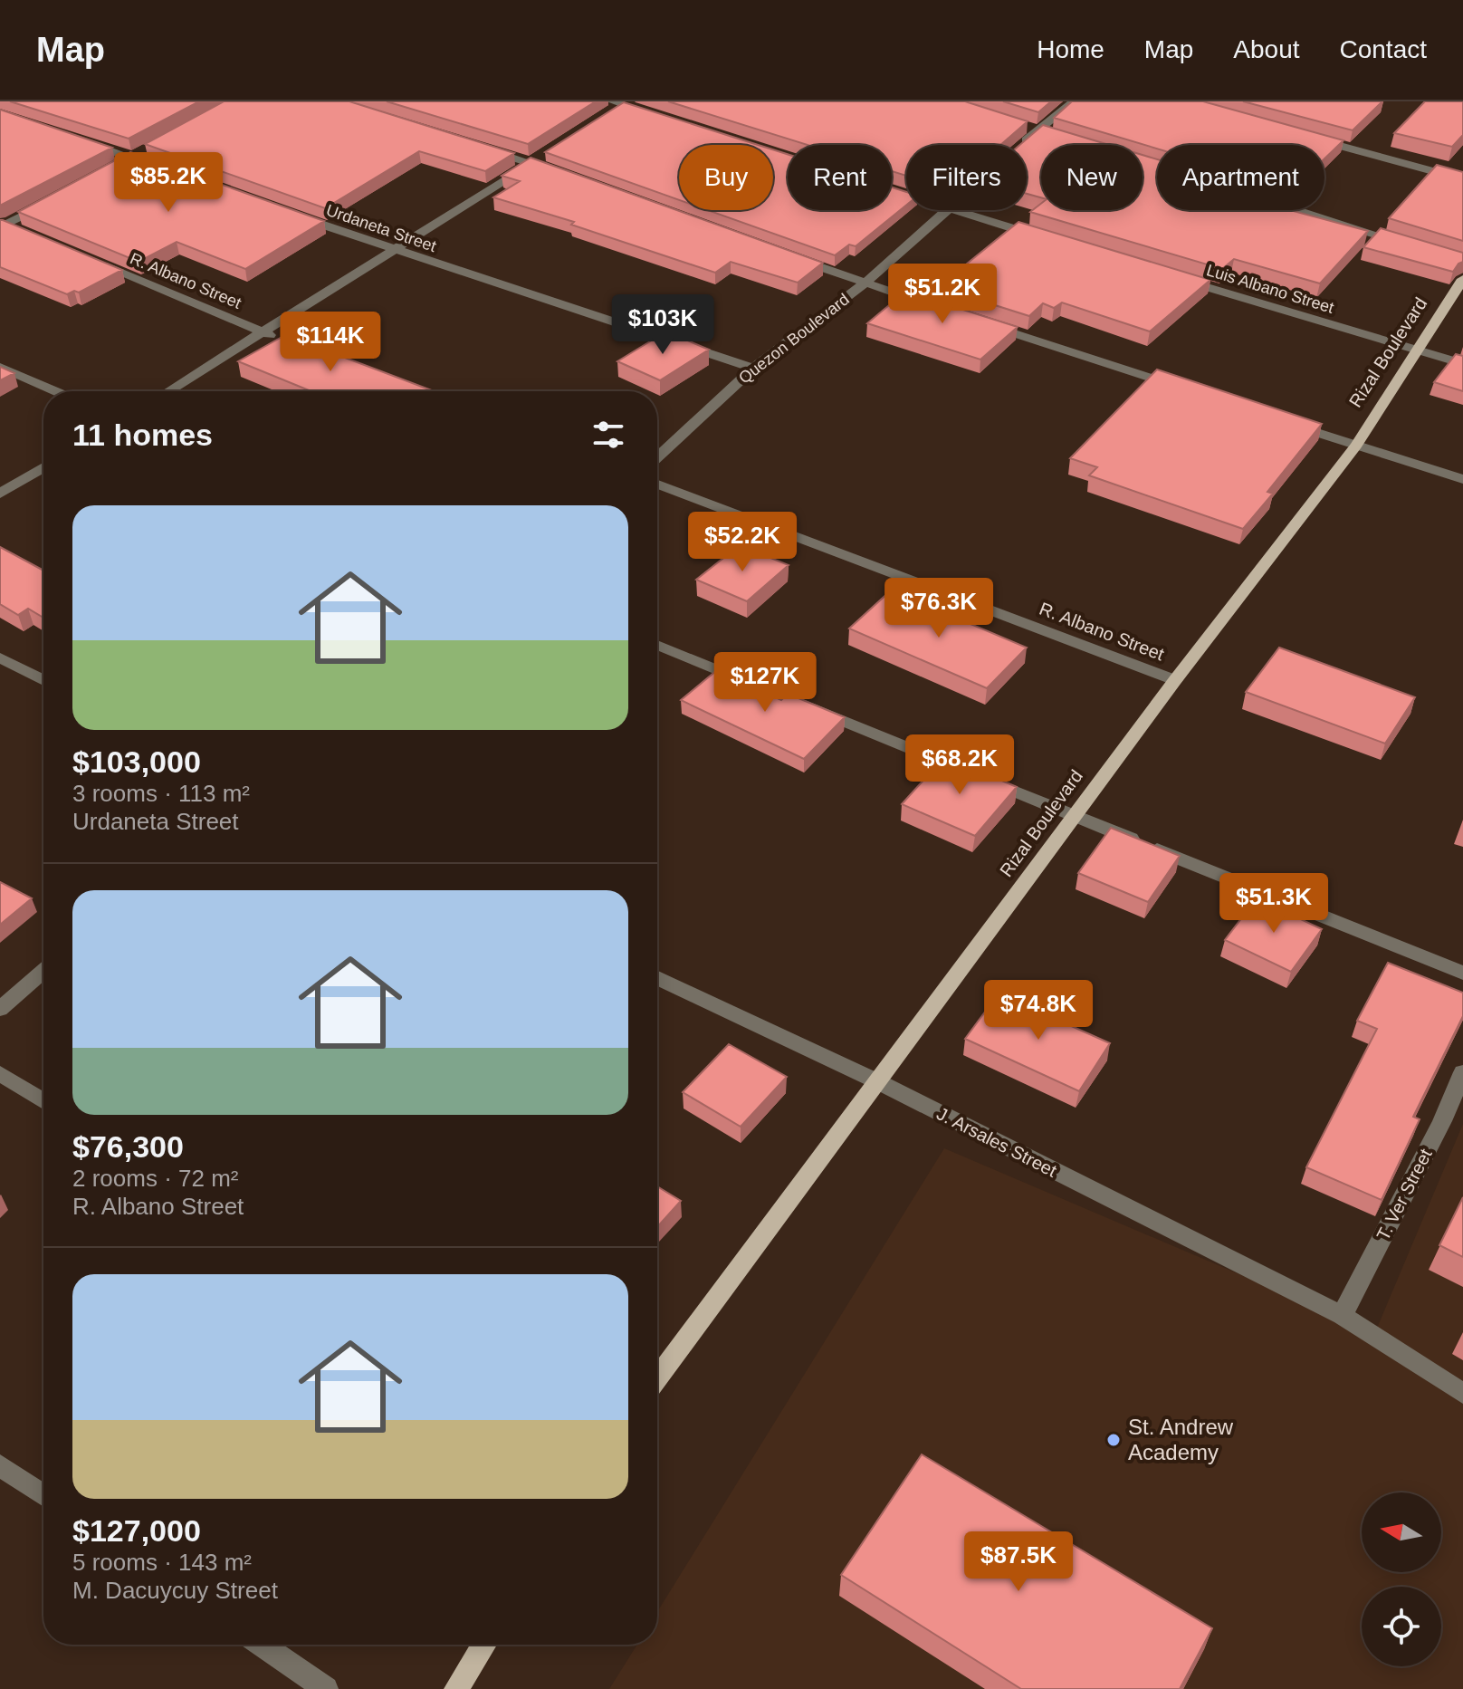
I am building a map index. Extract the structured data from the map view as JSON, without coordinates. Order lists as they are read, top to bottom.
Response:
{
  "streets": {
    "main road": ["Rizal Boulevard"],
    "street": [
      "Urdaneta Street",
      "R. Albano Street",
      "Luis Albano Street",
      "Quezon Boulevard",
      "J. Arsales Street",
      "T. Ver Street"
    ]
  },
  "crossings": [
    ["Urdaneta Street", "Quezon Boulevard"],
    ["R. Albano Street", "Rizal Boulevard"],
    ["Luis Albano Street", "Rizal Boulevard"],
    ["Rizal Boulevard", "J. Arsales Street"],
    ["J. Arsales Street", "T. Ver Street"]
  ],
  "places": ["St. Andrew Academy"],
  "north": "left",
  "page": {
    "header": "Map",
    "nav": [
      "Home",
      "Map",
      "About",
      "Contact"
    ],
    "chip": [
      "Buy",
      "Rent",
      "Filters",
      "New",
      "Apartment"
    ],
    "price": [
      "$85.2K",
      "$51.2K",
      "$103K",
      "$114K",
      "$52.2K",
      "$76.3K",
      "$127K",
      "$68.2K",
      "$51.3K",
      "$74.8K",
      "$87.5K"
    ],
    "heading": "11 homes",
    "list": [
      {
        "name": "$103,000",
        "note": "3 rooms · 113 m² · Urdaneta Street"
      },
      {
        "name": "$76,300",
        "note": "2 rooms · 72 m² · R. Albano Street"
      },
      {
        "name": "$127,000",
        "note": "5 rooms · 143 m² · M. Dacuycuy Street"
      }
    ]
  }
}
